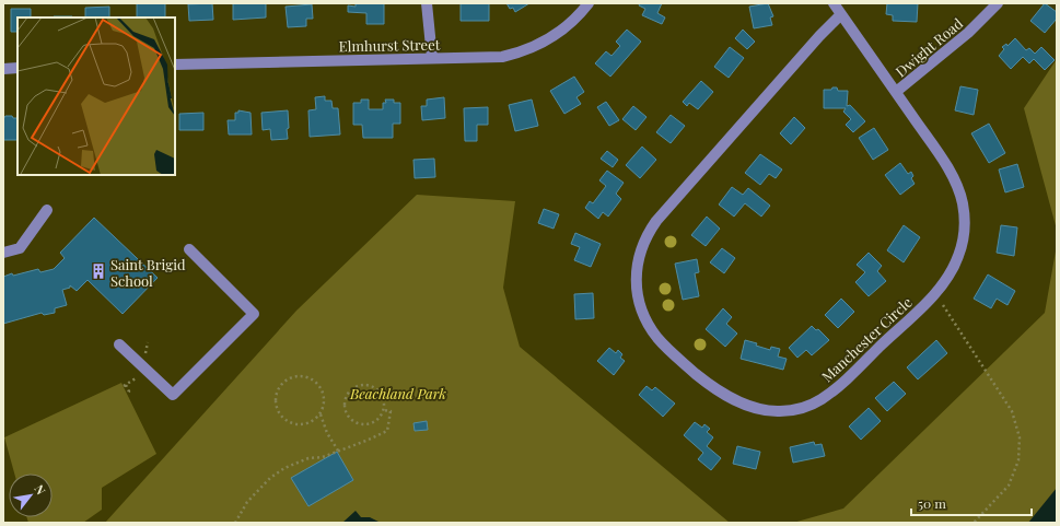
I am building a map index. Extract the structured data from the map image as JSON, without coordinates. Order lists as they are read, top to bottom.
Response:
{
  "streets": {
    "street": ["Elmhurst Street", "Dwight Road", "Manchester Circle"]
  },
  "crossings": [
    ["Dwight Road", "Manchester Circle"]
  ],
  "parks": ["Beachland Park"],
  "places": {
    "building": ["Saint Brigid School"]
  },
  "scale_bar": "50 m",
  "north": "top right"
}
